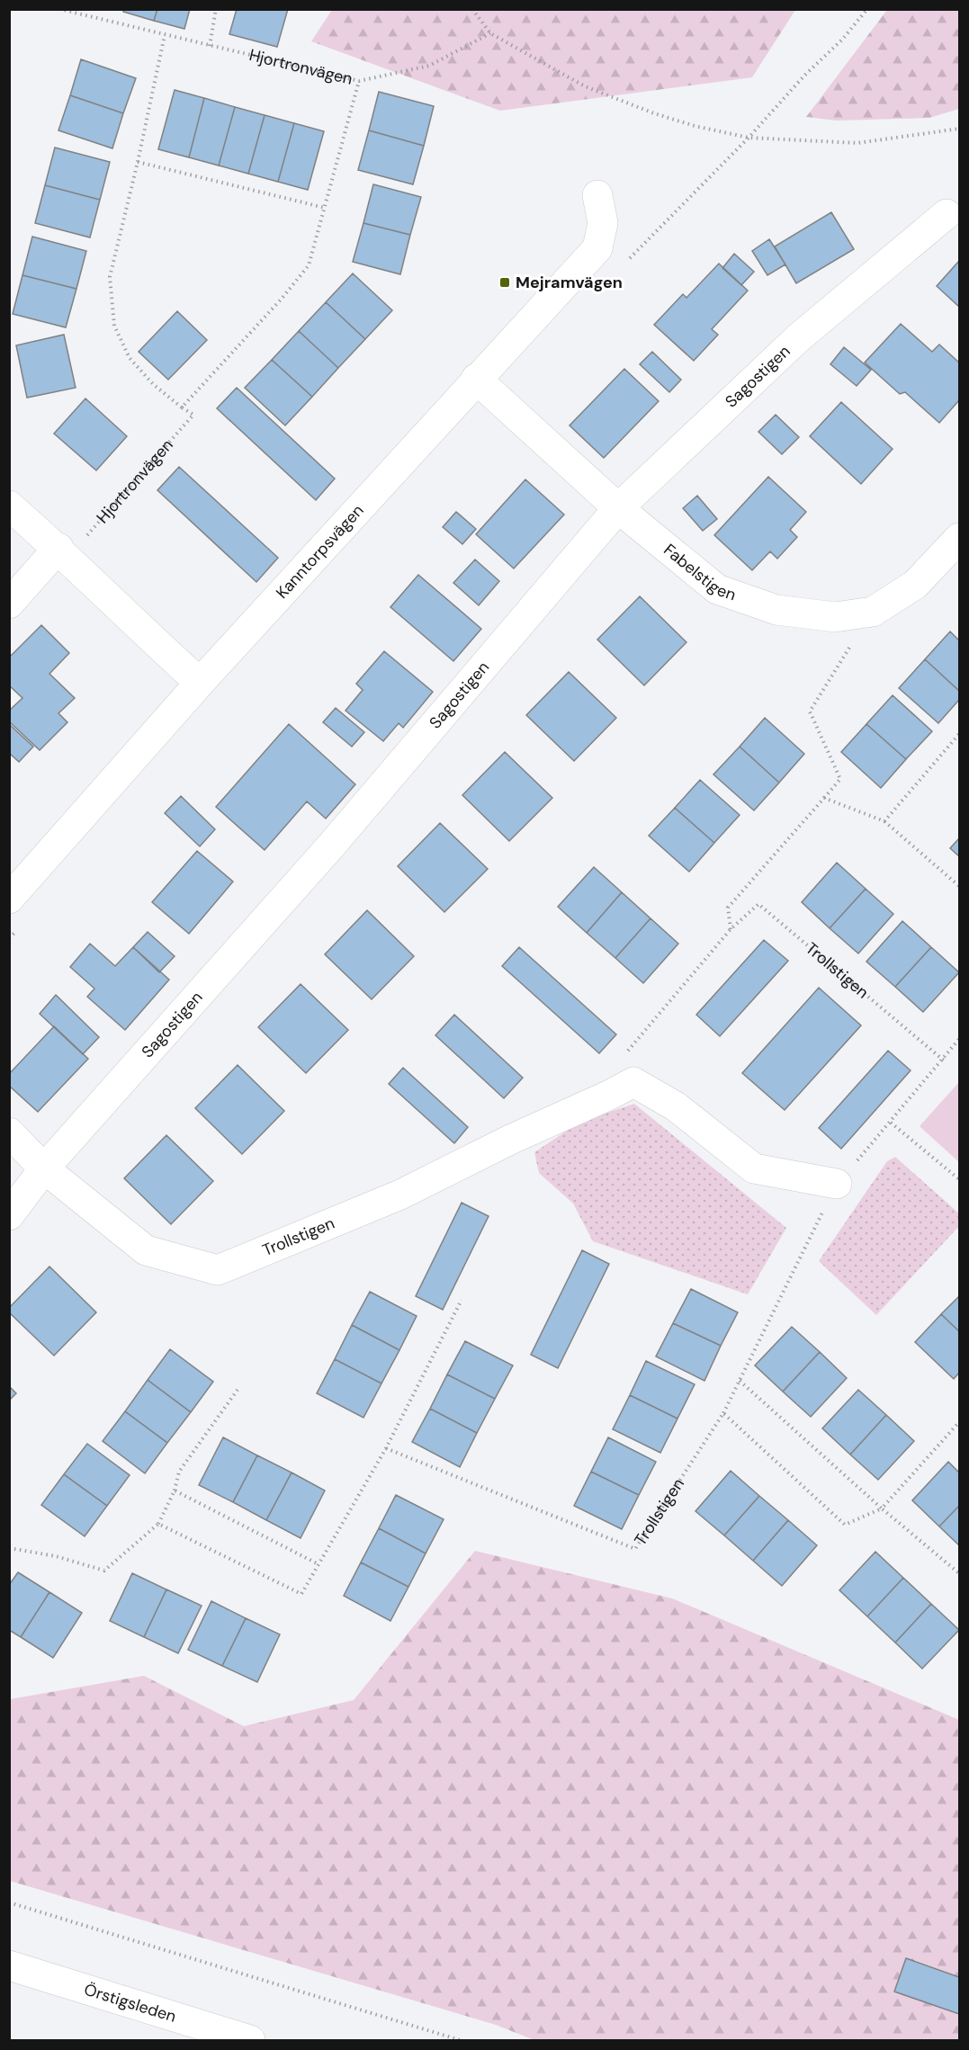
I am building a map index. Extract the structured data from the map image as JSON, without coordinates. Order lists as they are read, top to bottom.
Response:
{
  "streets": {
    "street": [
      "Sagostigen",
      "Kanntorpsvägen",
      "Fabelstigen",
      "Trollstigen",
      "Örstigsleden"
    ],
    "path": ["Hjortronvägen"]
  },
  "crossings": [
    ["Sagostigen", "Fabelstigen"],
    ["Sagostigen", "Trollstigen"],
    ["Kanntorpsvägen", "Fabelstigen"]
  ],
  "places": {
    "transit": ["Mejramvägen"]
  }
}
